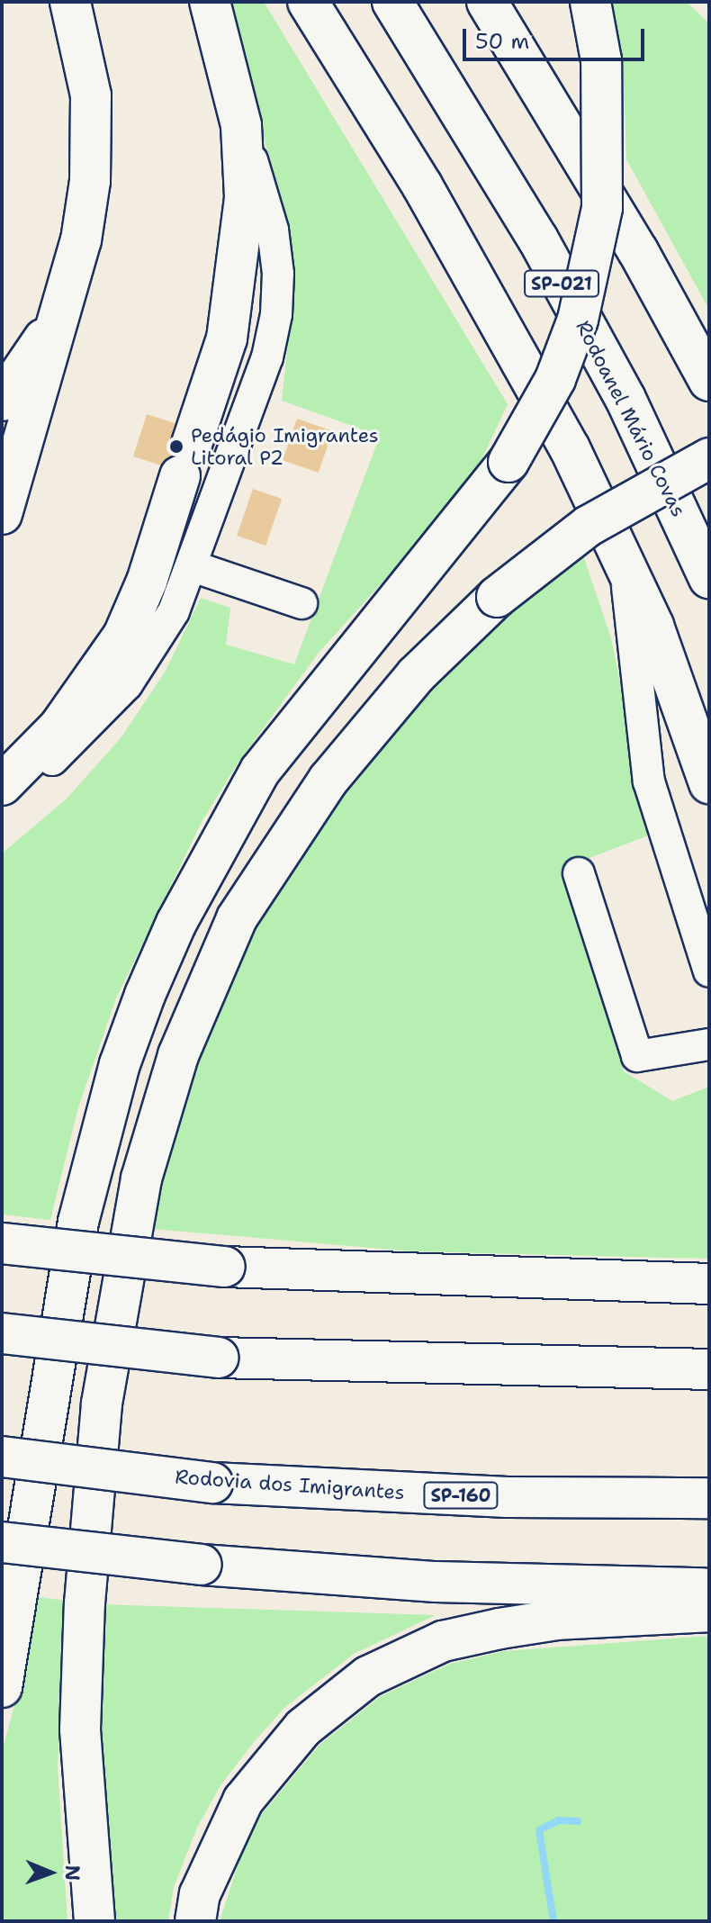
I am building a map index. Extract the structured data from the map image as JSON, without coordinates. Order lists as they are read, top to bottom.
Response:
{
  "streets": {
    "main road": [
      "SP-021",
      "Rodoanel Mário Covas",
      "Rodovia dos Imigrantes",
      "SP-160"
    ]
  },
  "places": ["Pedágio Imigrantes Litoral P2"],
  "scale_bar": "50 m",
  "north": "right"
}
